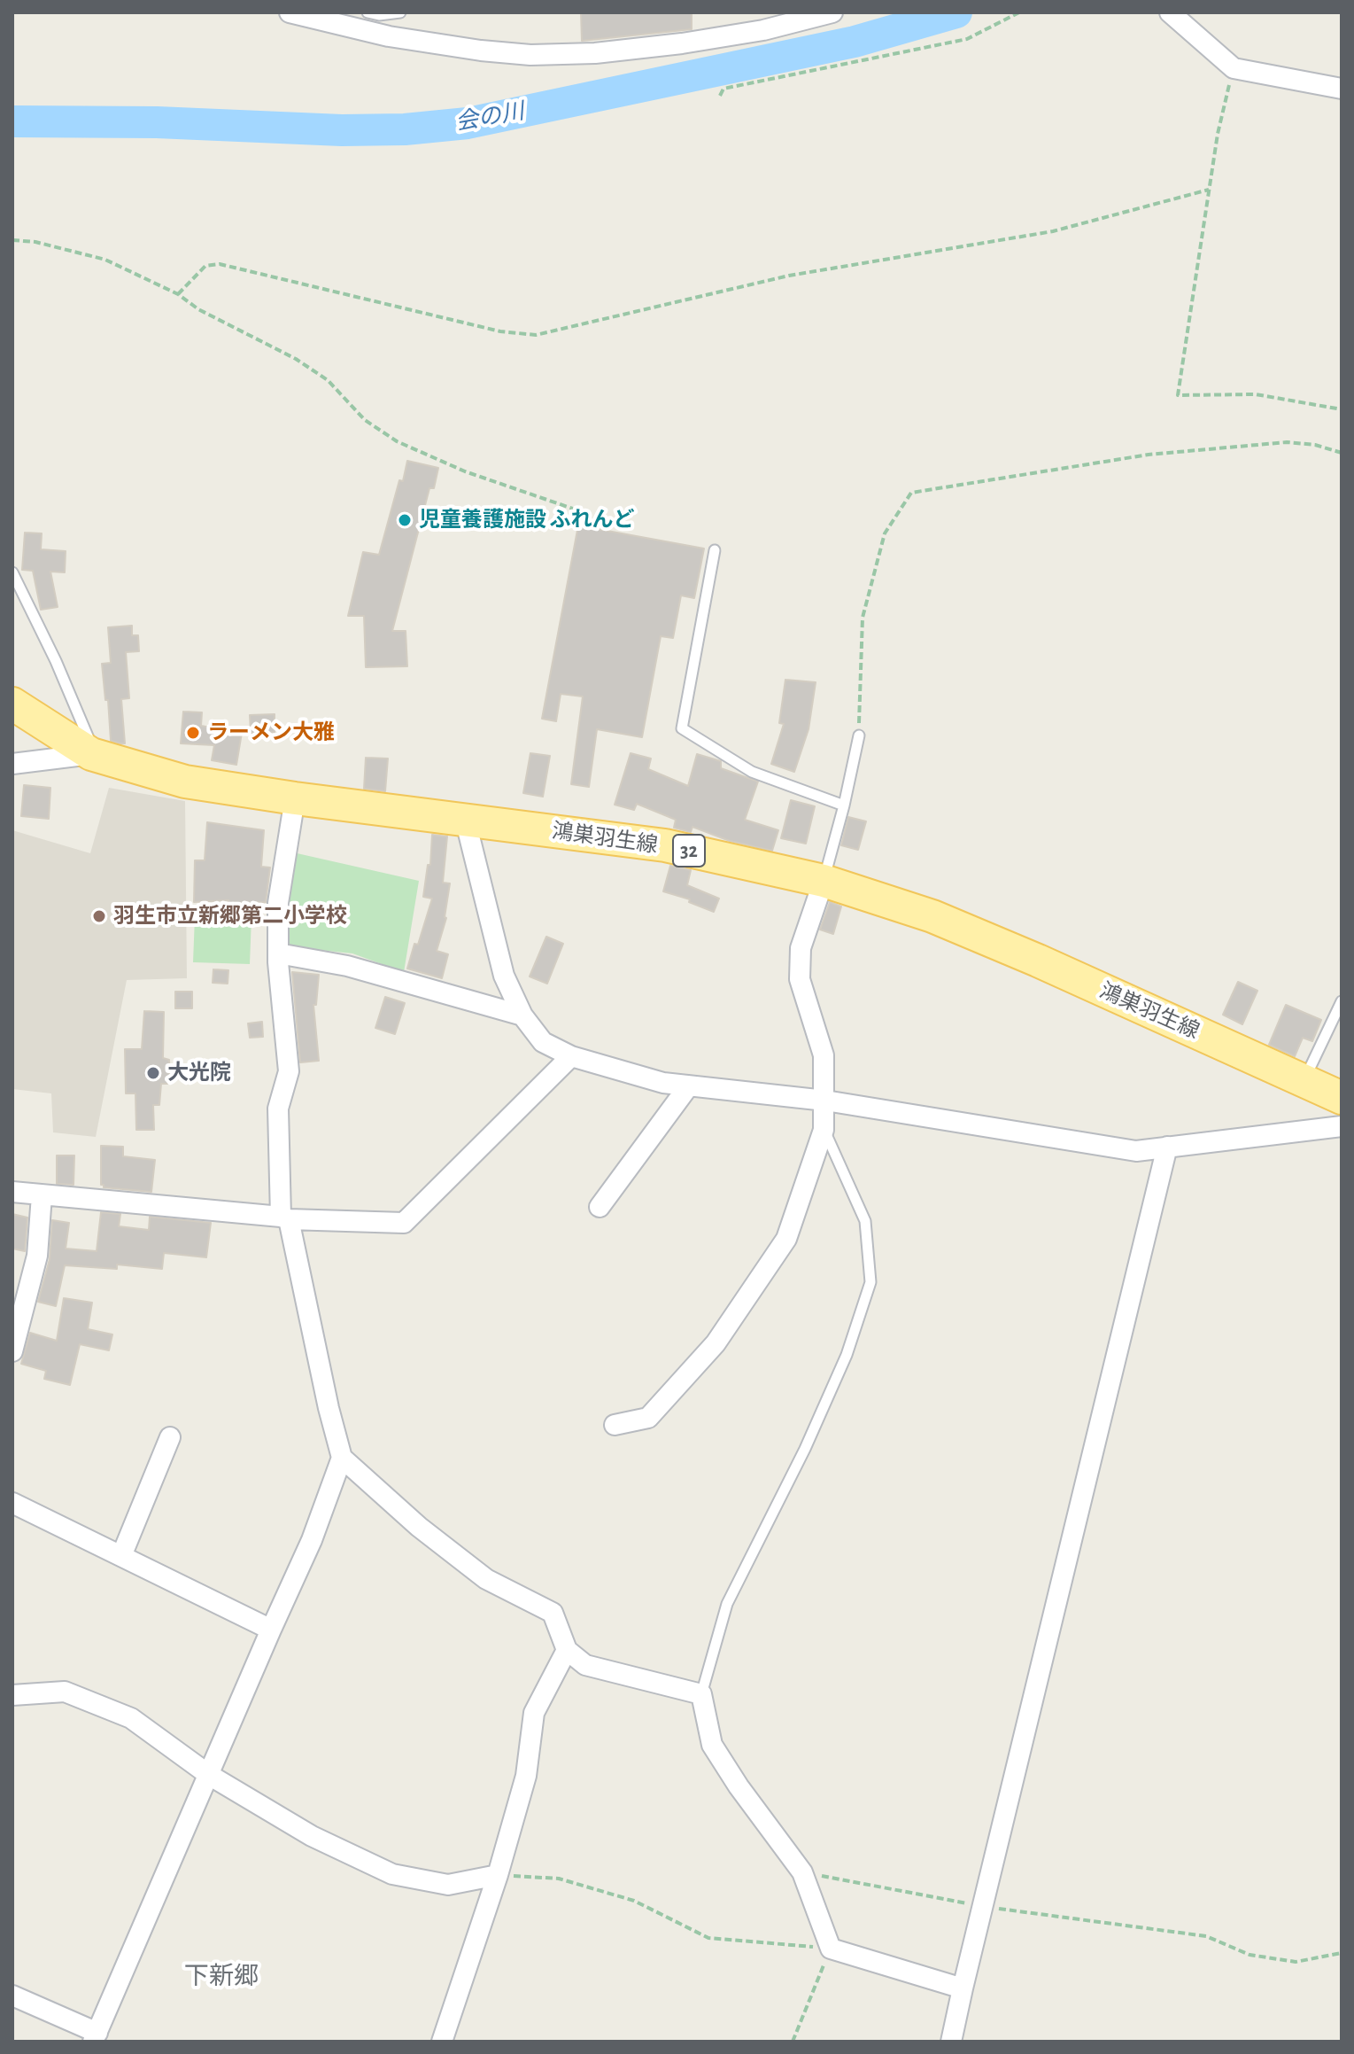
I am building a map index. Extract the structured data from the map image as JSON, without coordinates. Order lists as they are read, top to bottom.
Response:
{
  "streets": {
    "main road": ["鴻巣羽生線", "32"]
  },
  "districts": ["下新郷"],
  "water": ["会の川"],
  "places": [
    "児童養護施設 ふれんど",
    "ラーメン大雅",
    "羽生市立新郷第二小学校",
    "大光院"
  ]
}
